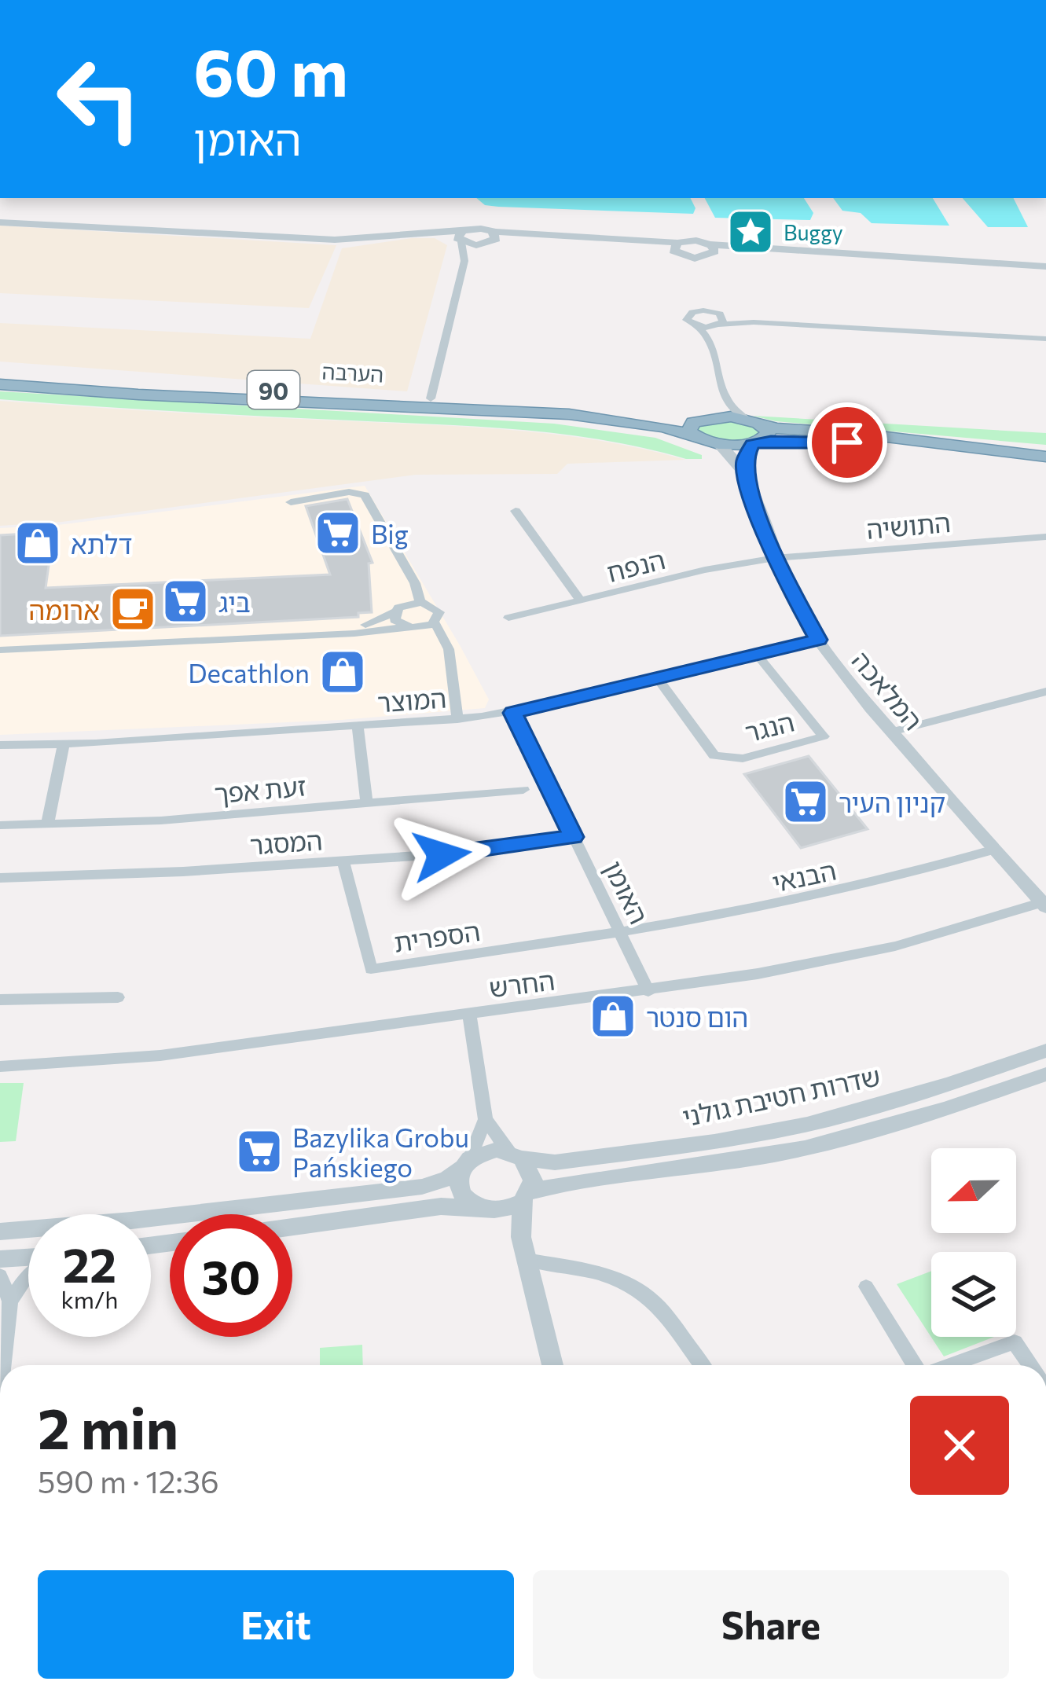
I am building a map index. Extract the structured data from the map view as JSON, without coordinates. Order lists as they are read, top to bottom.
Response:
{
  "streets": {
    "highway": ["הערבה", "90"],
    "street": [
      "התושיה",
      "הנפח",
      "המלאכה",
      "המוצר",
      "הנגר",
      "זעת אפך",
      "המסגר",
      "הבנאי",
      "האומן",
      "הספרית",
      "החרש",
      "שדרות חטיבת גולני"
    ]
  },
  "crossings": [
    ["הערבה", "90"],
    ["90", "המלאכה"],
    ["התושיה", "הנפח"],
    ["התושיה", "המלאכה"],
    ["הנפח", "המלאכה"],
    ["המלאכה", "המוצר"],
    ["המלאכה", "הבנאי"],
    ["המלאכה", "החרש"],
    ["המוצר", "הנגר"],
    ["המוצר", "האומן"],
    ["המסגר", "האומן"],
    ["המסגר", "הספרית"],
    ["הבנאי", "האומן"],
    ["הבנאי", "הספרית"],
    ["האומן", "הספרית"],
    ["האומן", "החרש"]
  ],
  "places": {
    "place": ["Buggy"],
    "supermarket": [
      "Big",
      "ביג",
      "קניון העיר",
      "Bazylika Grobu Pańskiego"
    ],
    "shop": ["דלתא", "Decathlon", "הום סנטר"],
    "cafe": ["ארומה"]
  },
  "north": "left",
  "page": {
    "turn": ["60 m", "האומן"],
    "speed": "22 km/h",
    "limit": "30",
    "heading": ["2 min", "590 m · 12:36"],
    "buttons": ["Exit", "Share"]
  }
}
